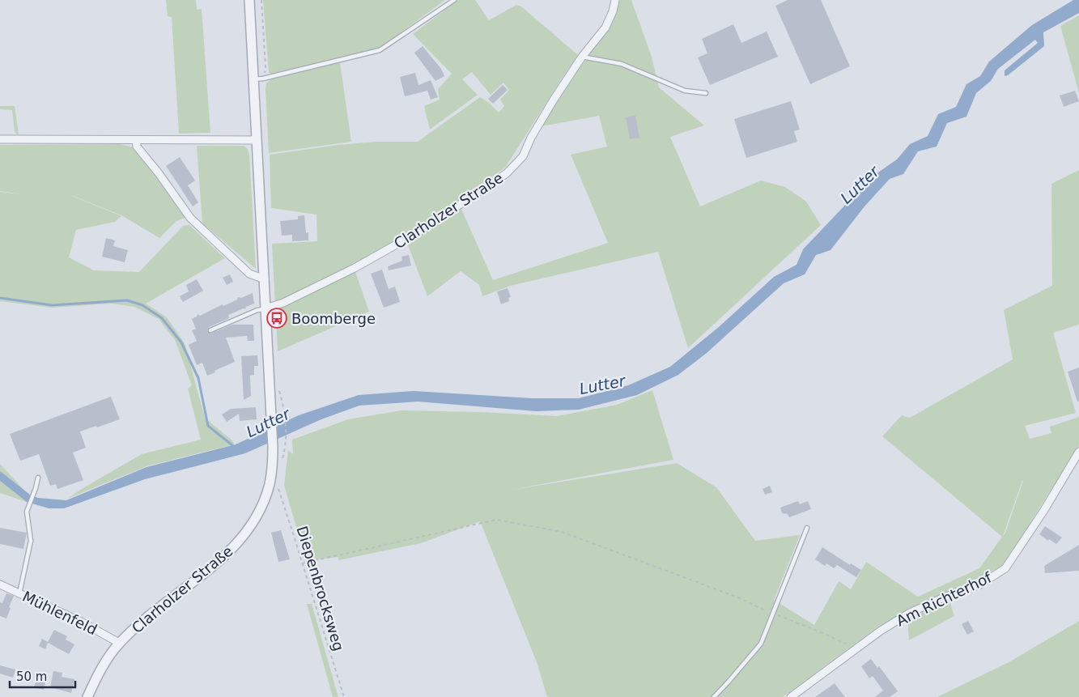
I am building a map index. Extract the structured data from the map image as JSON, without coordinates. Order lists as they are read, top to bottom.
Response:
{
  "streets": {
    "street": ["Clarholzer Straße", "Am Richterhof", "Mühlenfeld"],
    "path": ["Diepenbrocksweg"]
  },
  "crossings": [
    ["Clarholzer Straße", "Mühlenfeld"]
  ],
  "water": ["Lutter"],
  "places": {
    "bus stop": ["Boomberge"]
  },
  "scale_bar": "50 m"
}
